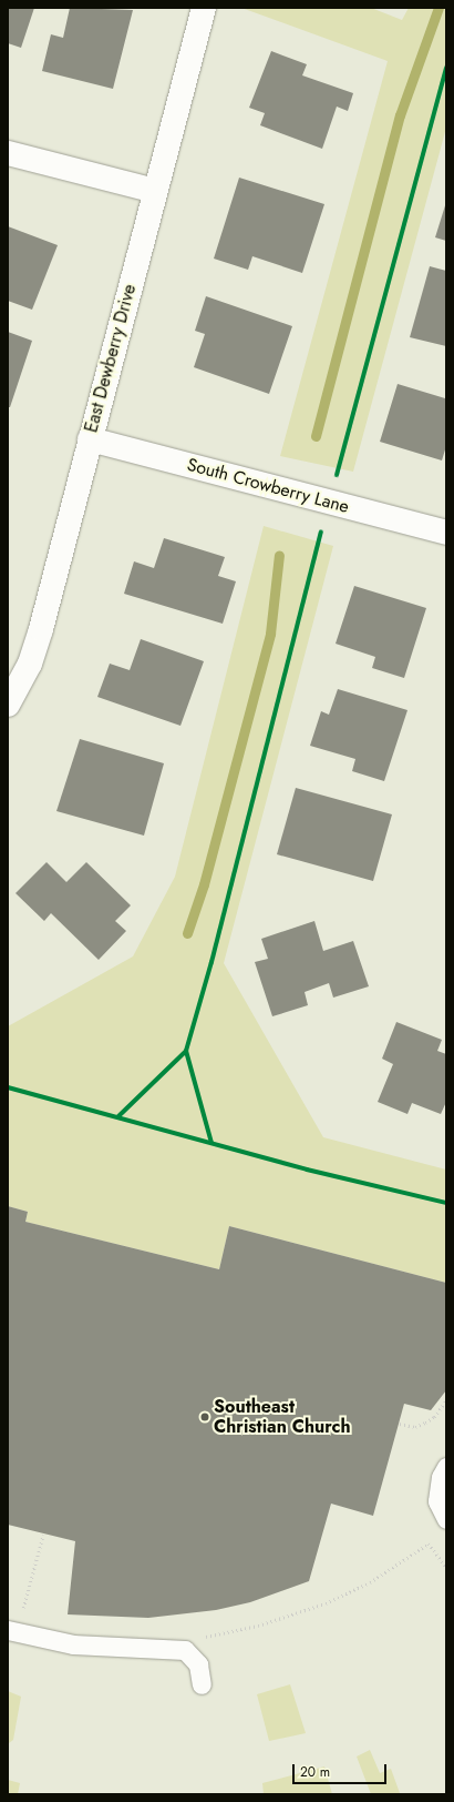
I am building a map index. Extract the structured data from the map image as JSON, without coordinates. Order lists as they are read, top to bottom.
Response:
{
  "streets": {
    "street": ["East Dewberry Drive", "South Crowberry Lane"]
  },
  "crossings": [
    ["East Dewberry Drive", "South Crowberry Lane"]
  ],
  "places": ["Southeast Christian Church"],
  "scale_bar": "20 m"
}
